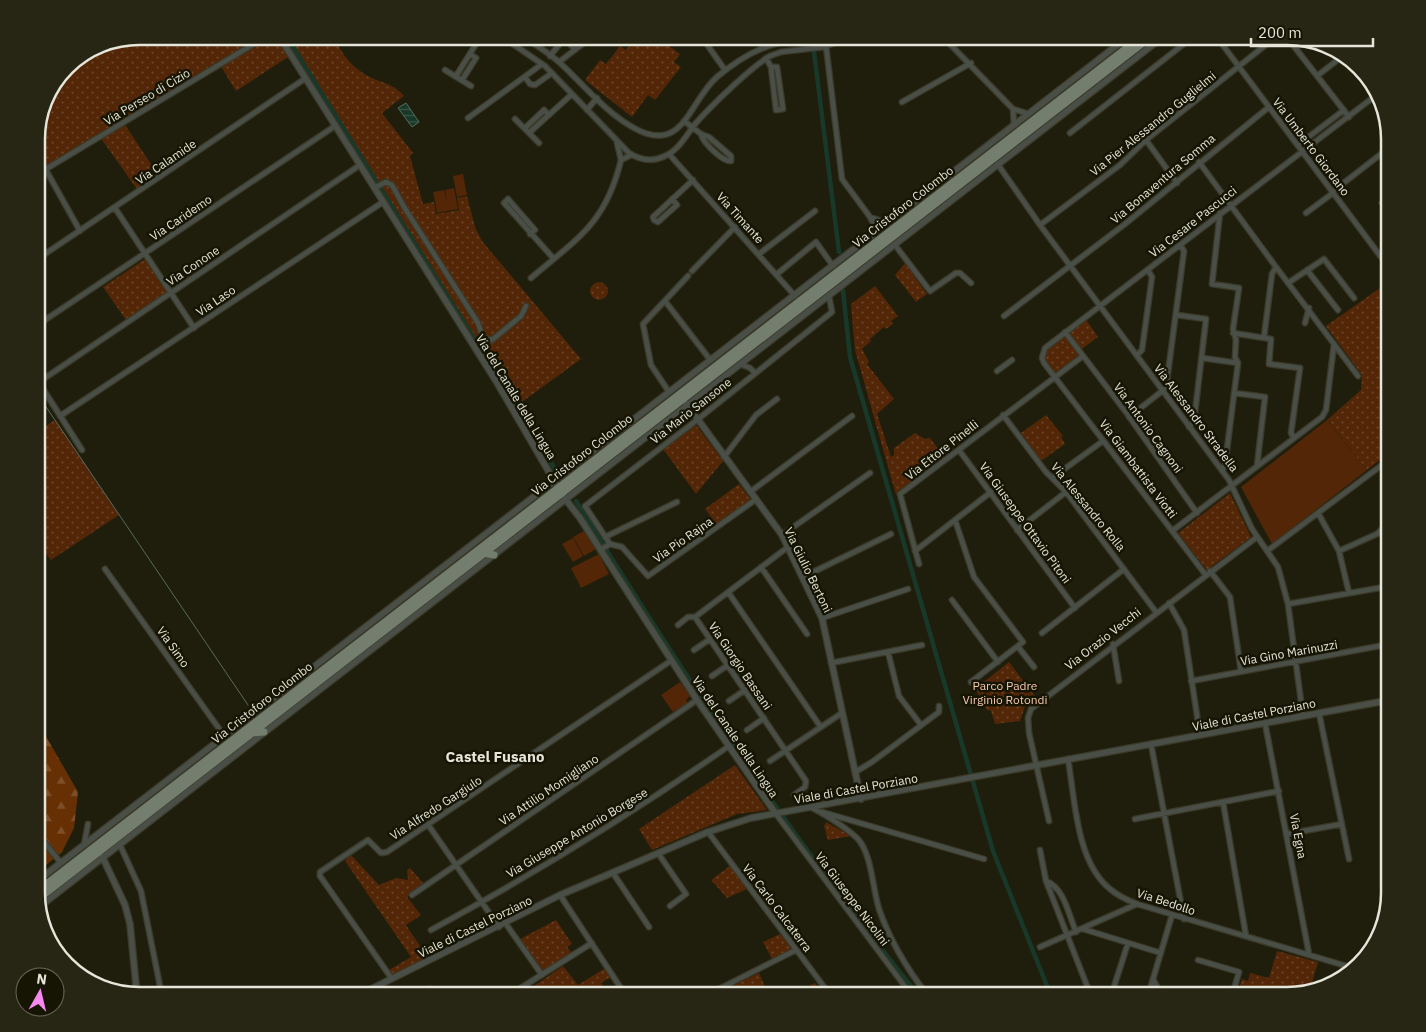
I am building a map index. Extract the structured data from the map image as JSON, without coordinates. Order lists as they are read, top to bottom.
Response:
{
  "streets": {
    "main road": ["Via Cristoforo Colombo"],
    "street": [
      "Via Perseo di Cizio",
      "Via Pier Alessandro Guglielmi",
      "Via Umberto Giordano",
      "Via Calamide",
      "Via Bonaventura Somma",
      "Via Caridemo",
      "Via Timante",
      "Via Cesare Pascucci",
      "Via Conone",
      "Via Laso",
      "Via del Canale della Lingua",
      "Via Mario Sansone",
      "Via Alessandro Stradella",
      "Via Antonio Cagnoni",
      "Via Ettore Pinelli",
      "Via Giambattista Viotti",
      "Via Alessandro Rolla",
      "Via Giuseppe Ottavio Pitoni",
      "Via Pio Rajna",
      "Via Giulio Bertoni",
      "Via Orazio Vecchi",
      "Via Simo",
      "Via Gino Marinuzzi",
      "Via Giorgio Bassani",
      "Viale di Castel Porziano",
      "Via Attilio Momigliano",
      "Via Alfredo Gargiulo",
      "Via Giuseppe Antonio Borgese",
      "Via Egna",
      "Via Giuseppe Nicolini",
      "Via Bedollo",
      "Via Carlo Calcaterra"
    ]
  },
  "crossings": [
    ["Via Pier Alessandro Guglielmi", "Via Umberto Giordano"],
    ["Via Pier Alessandro Guglielmi", "Via Alessandro Stradella"],
    ["Via Umberto Giordano", "Via Bonaventura Somma"],
    ["Via Umberto Giordano", "Via Cesare Pascucci"],
    ["Via Calamide", "Via del Canale della Lingua"],
    ["Via Bonaventura Somma", "Via Alessandro Stradella"],
    ["Via Cristoforo Colombo", "Via Timante"],
    ["Via Cristoforo Colombo", "Via del Canale della Lingua"],
    ["Via Cristoforo Colombo", "Via Mario Sansone"],
    ["Via Cristoforo Colombo", "Via Alessandro Stradella"],
    ["Via Cristoforo Colombo", "Via Giulio Bertoni"],
    ["Via Cristoforo Colombo", "Via Simo"],
    ["Via Caridemo", "Via del Canale della Lingua"],
    ["Via Cesare Pascucci", "Via Alessandro Stradella"],
    ["Via Cesare Pascucci", "Via Antonio Cagnoni"],
    ["Via Cesare Pascucci", "Via Ettore Pinelli"],
    ["Via Cesare Pascucci", "Via Giambattista Viotti"],
    ["Via Conone", "Via del Canale della Lingua"],
    ["Via Laso", "Via del Canale della Lingua"],
    ["Via del Canale della Lingua", "Viale di Castel Porziano"],
    ["Via del Canale della Lingua", "Via Attilio Momigliano"],
    ["Via del Canale della Lingua", "Via Alfredo Gargiulo"],
    ["Via del Canale della Lingua", "Via Giuseppe Antonio Borgese"],
    ["Via del Canale della Lingua", "Via Giuseppe Nicolini"],
    ["Via Mario Sansone", "Via Pio Rajna"],
    ["Via Mario Sansone", "Via Giulio Bertoni"],
    ["Via Alessandro Stradella", "Via Orazio Vecchi"],
    ["Via Alessandro Stradella", "Via Gino Marinuzzi"],
    ["Via Alessandro Stradella", "Viale di Castel Porziano"],
    ["Via Antonio Cagnoni", "Via Ettore Pinelli"],
    ["Via Ettore Pinelli", "Via Giambattista Viotti"],
    ["Via Ettore Pinelli", "Via Alessandro Rolla"],
    ["Via Ettore Pinelli", "Via Giuseppe Ottavio Pitoni"],
    ["Via Giambattista Viotti", "Via Orazio Vecchi"],
    ["Via Giambattista Viotti", "Via Gino Marinuzzi"],
    ["Via Alessandro Rolla", "Via Orazio Vecchi"],
    ["Via Pio Rajna", "Via Giulio Bertoni"],
    ["Via Giulio Bertoni", "Via Giorgio Bassani"],
    ["Via Giulio Bertoni", "Viale di Castel Porziano"],
    ["Via Orazio Vecchi", "Viale di Castel Porziano"],
    ["Viale di Castel Porziano", "Via Alfredo Gargiulo"],
    ["Viale di Castel Porziano", "Via Egna"],
    ["Viale di Castel Porziano", "Via Giuseppe Nicolini"],
    ["Viale di Castel Porziano", "Via Bedollo"],
    ["Viale di Castel Porziano", "Via Carlo Calcaterra"],
    ["Via Egna", "Via Bedollo"]
  ],
  "districts": ["Castel Fusano"],
  "parks": ["Parco Padre Virginio Rotondi"],
  "scale_bar": "200 m",
  "north": "top"
}
